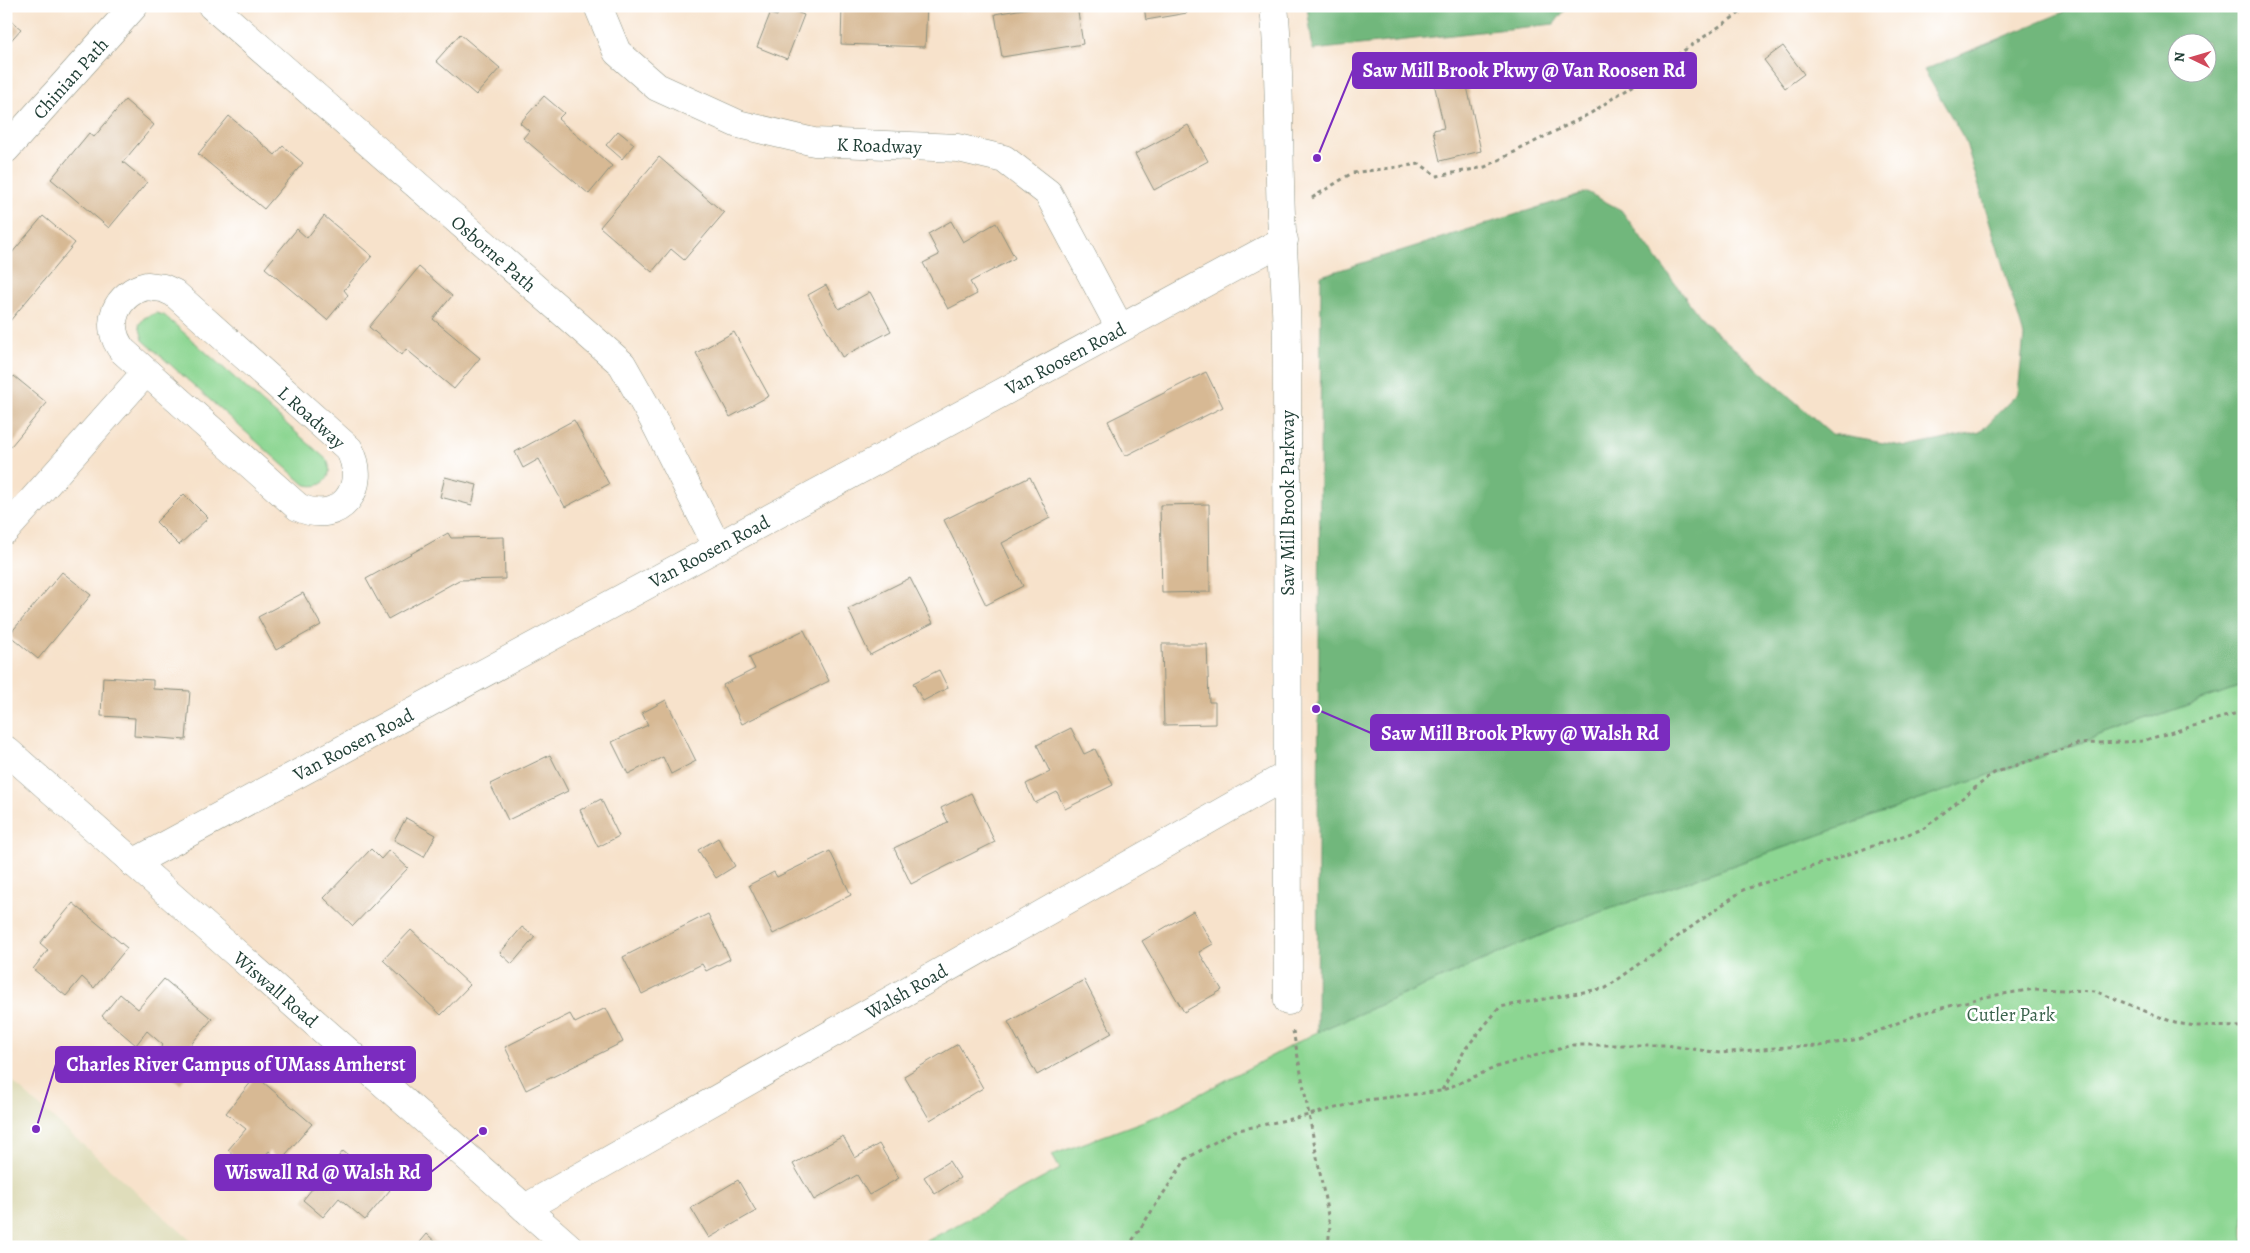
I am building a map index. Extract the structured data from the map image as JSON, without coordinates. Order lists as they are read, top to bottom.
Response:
{
  "streets": {
    "street": [
      "Chinian Path",
      "K Roadway",
      "Osborne Path",
      "Van Roosen Road",
      "L Roadway",
      "Saw Mill Brook Parkway",
      "Wiswall Road",
      "Walsh Road"
    ]
  },
  "crossings": [
    ["K Roadway", "Van Roosen Road"],
    ["Osborne Path", "Van Roosen Road"],
    ["Van Roosen Road", "Saw Mill Brook Parkway"],
    ["Van Roosen Road", "Wiswall Road"],
    ["Saw Mill Brook Parkway", "Walsh Road"],
    ["Wiswall Road", "Walsh Road"]
  ],
  "parks": ["Cutler Park"],
  "places": [
    "Saw Mill Brook Pkwy @ Van Roosen Rd",
    "Saw Mill Brook Pkwy @ Walsh Rd",
    "Charles River Campus of UMass Amherst",
    "Wiswall Rd @ Walsh Rd"
  ],
  "north": "left"
}
